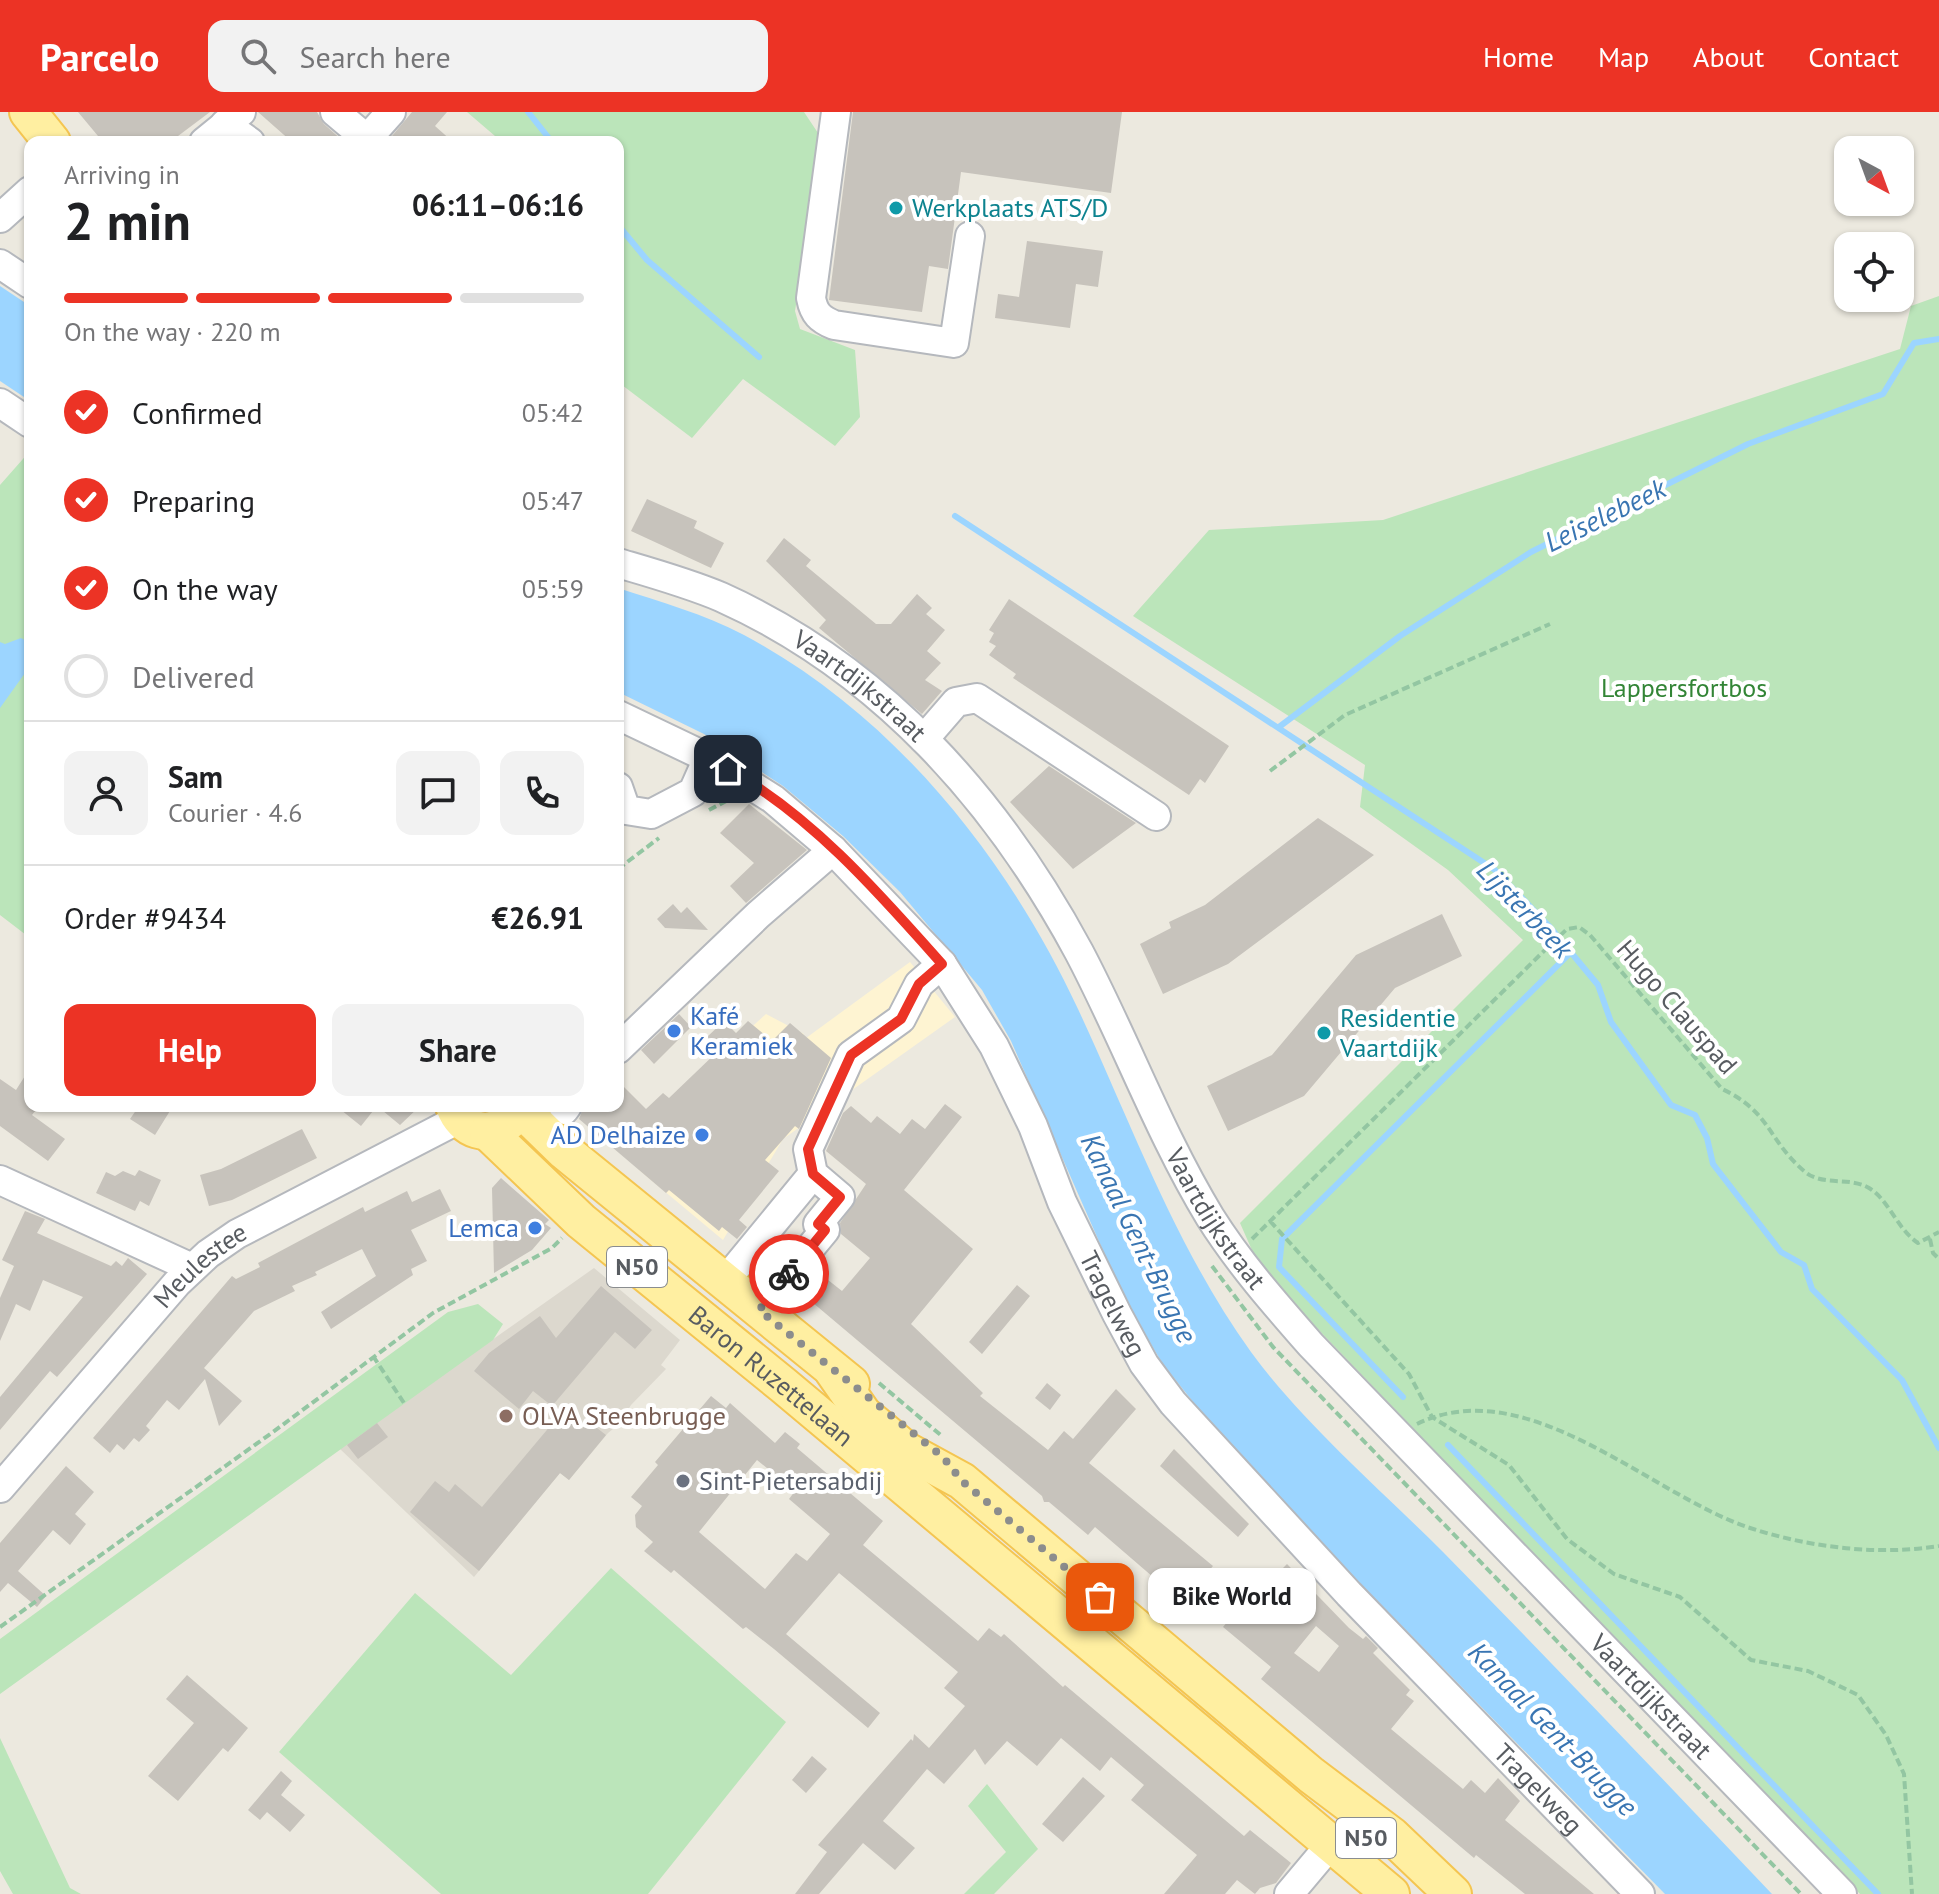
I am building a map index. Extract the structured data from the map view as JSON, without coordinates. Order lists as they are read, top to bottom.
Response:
{
  "streets": {
    "main road": ["N50", "Baron Ruzettelaan"],
    "street": ["Vaartdijkstraat", "Meulestee", "Tragelweg"],
    "path": ["Hugo Clauspad"]
  },
  "crossings": [
    ["N50", "Meulestee"],
    ["N50", "Baron Ruzettelaan"],
    ["Meulestee", "Baron Ruzettelaan"]
  ],
  "water": ["Leiselebeek", "Lijsterbeek", "Kanaal Gent-Brugge"],
  "parks": ["Lappersfortbos"],
  "places": [
    "Werkplaats ATS/D",
    "Kafé Keramiek",
    "Residentie Vaartdijk",
    "AD Delhaize",
    "Lemca",
    "OLVA Steenbrugge",
    "Sint-Pietersabdij",
    "Bike World"
  ],
  "north": "bottom right",
  "page": {
    "header": "Parcelo",
    "search": "Search here",
    "nav": [
      "Home",
      "Map",
      "About",
      "Contact"
    ],
    "heading": ["2 min", "Arriving in", "06:11–06:16"],
    "panel": [
      "Sam",
      "Courier · 4.6",
      "Order #9434",
      "€26.91"
    ],
    "bar": "On the way · 220 m",
    "list": [
      ["Confirmed", "05:42"],
      ["Preparing", "05:47"],
      ["On the way", "05:59"],
      "Delivered"
    ],
    "buttons": ["Help", "Share"],
    "bubble": "Bike World"
  }
}
